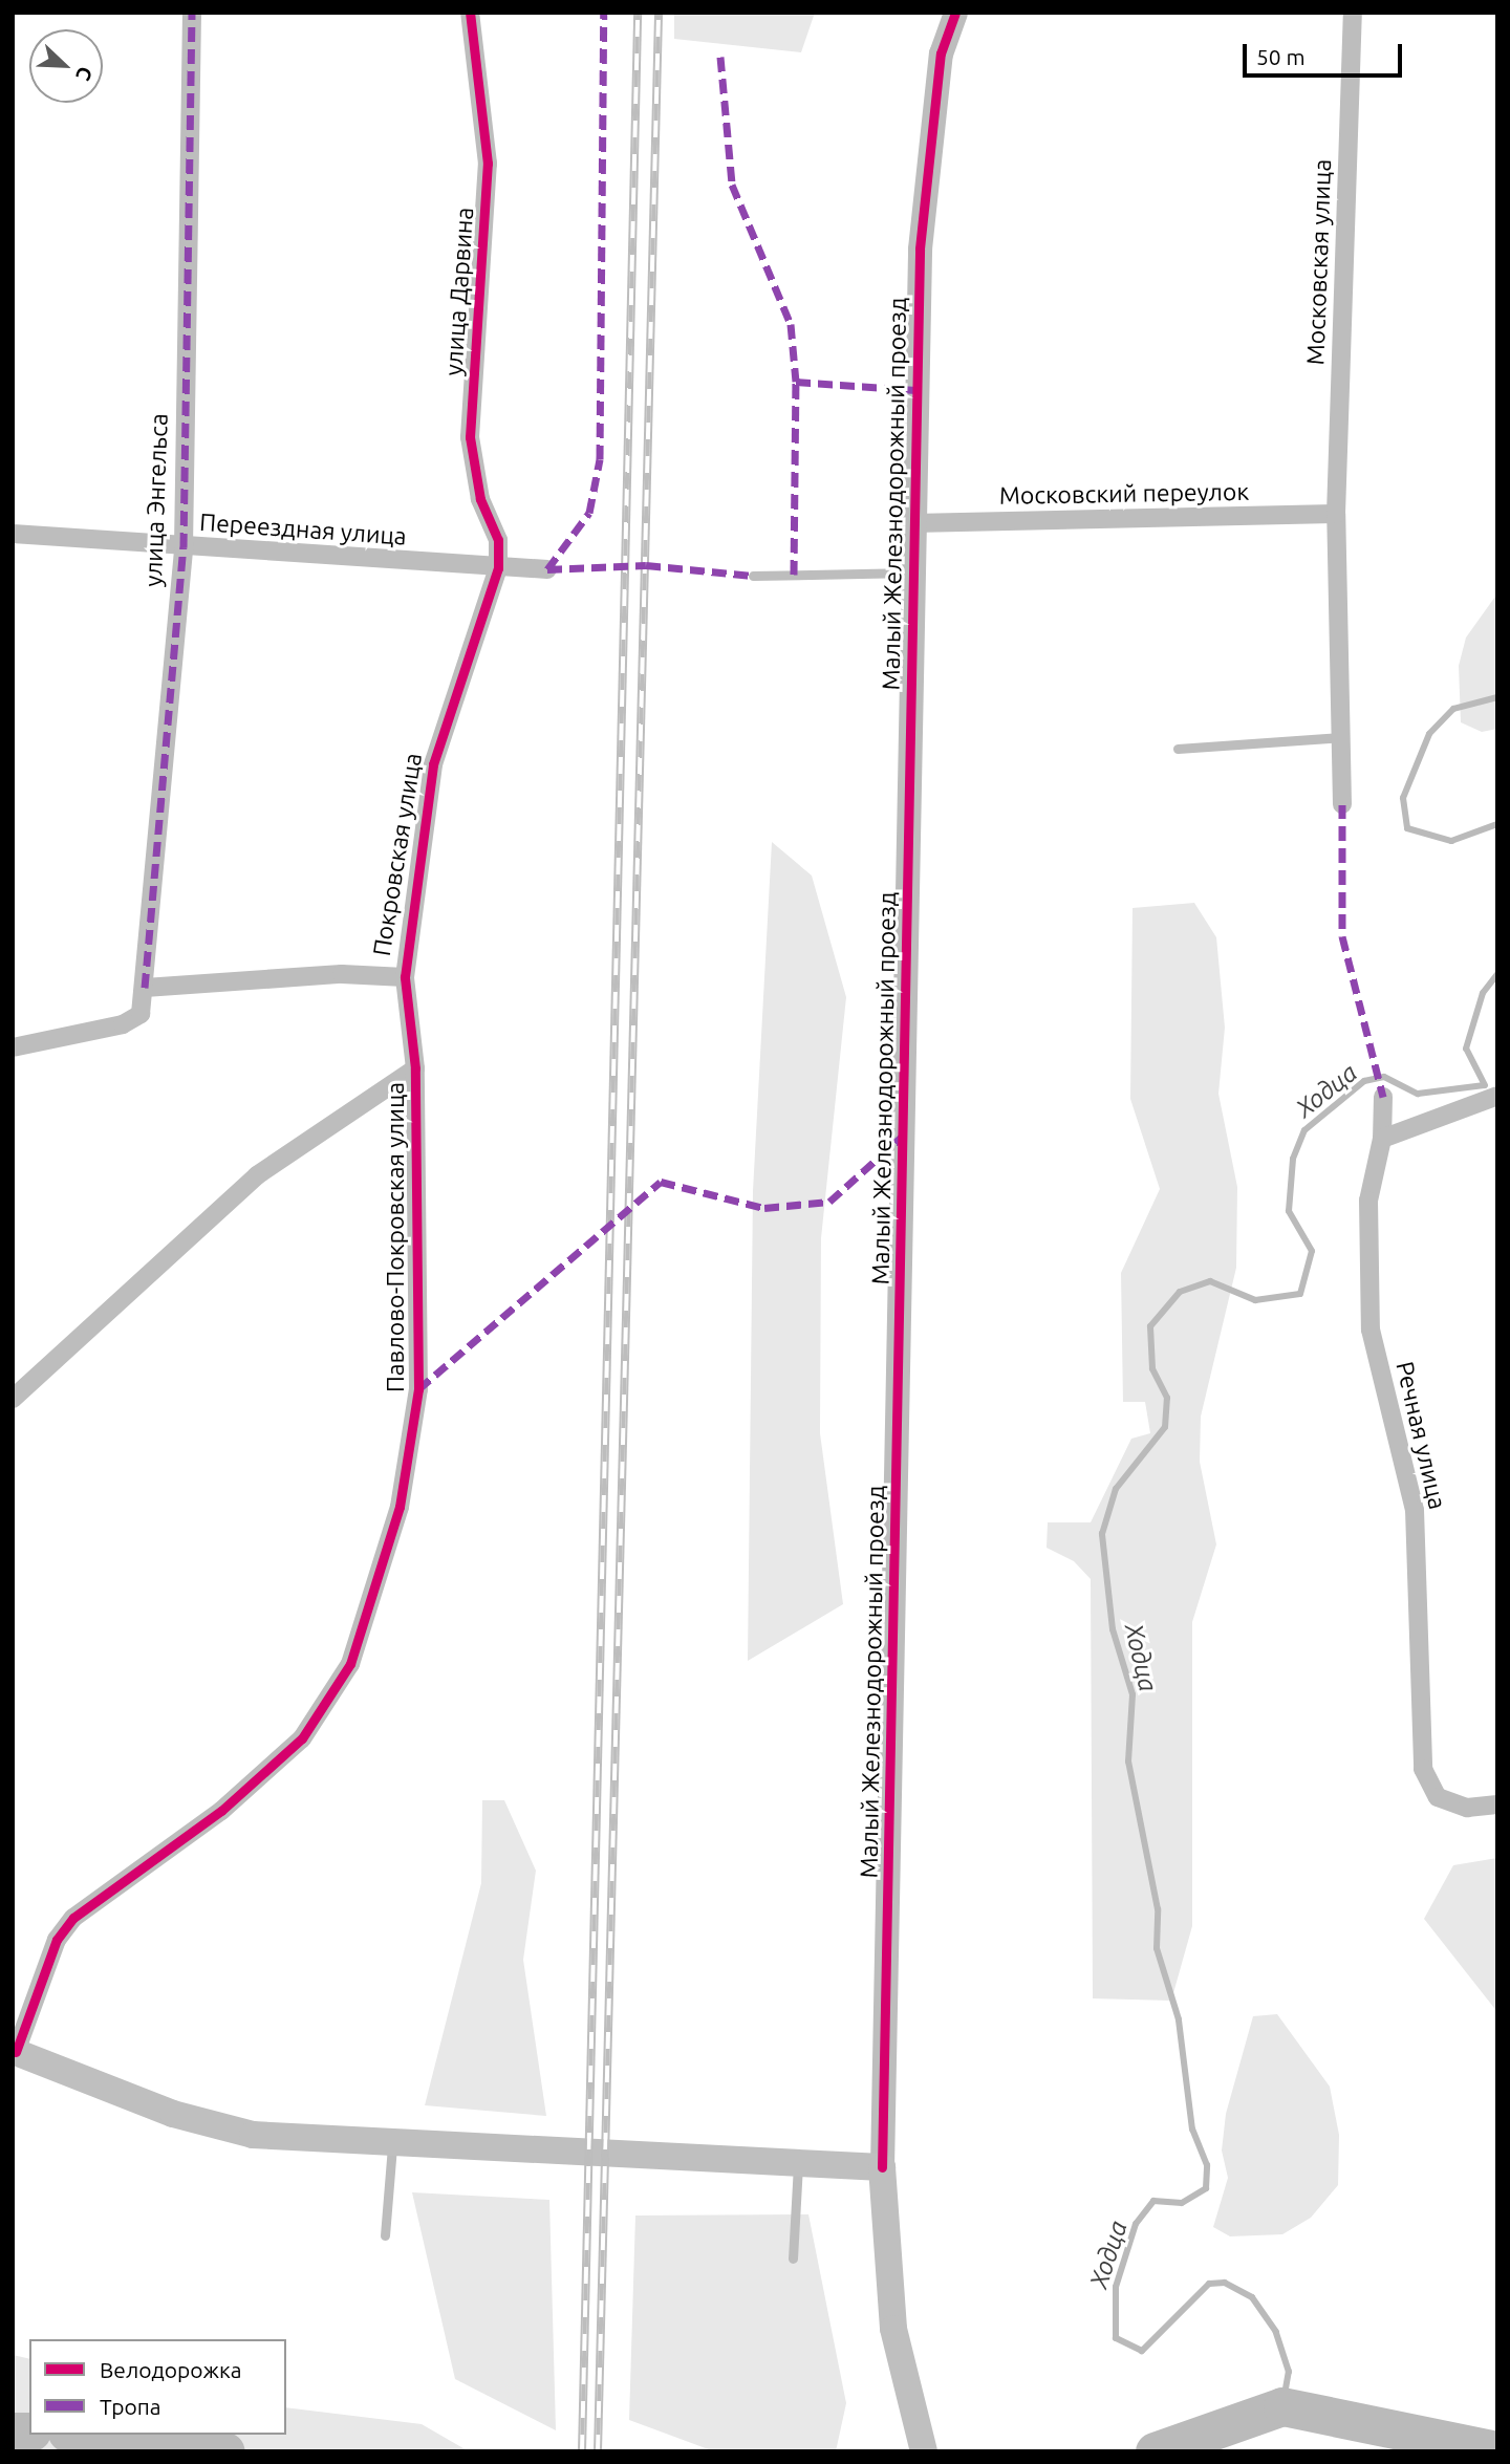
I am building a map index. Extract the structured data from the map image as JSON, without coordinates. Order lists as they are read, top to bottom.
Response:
{
  "streets": {
    "street": [
      "Московская улица",
      "улица Дарвина",
      "Малый Железнодорожный проезд",
      "Московский переулок",
      "улица Энгельса",
      "Переездная улица",
      "Покровская улица",
      "Павлово-Покровская улица",
      "Речная улица"
    ]
  },
  "crossings": [
    ["Московская улица", "Московский переулок"],
    ["улица Дарвина", "Переездная улица"],
    ["улица Дарвина", "Покровская улица"],
    ["Малый Железнодорожный проезд", "Московский переулок"],
    ["улица Энгельса", "Переездная улица"],
    ["Переездная улица", "Покровская улица"],
    ["Покровская улица", "Павлово-Покровская улица"]
  ],
  "water": ["Ходца"],
  "legend": ["Велодорожка", "Тропа"],
  "scale_bar": "50 m",
  "north": "bottom right"
}
